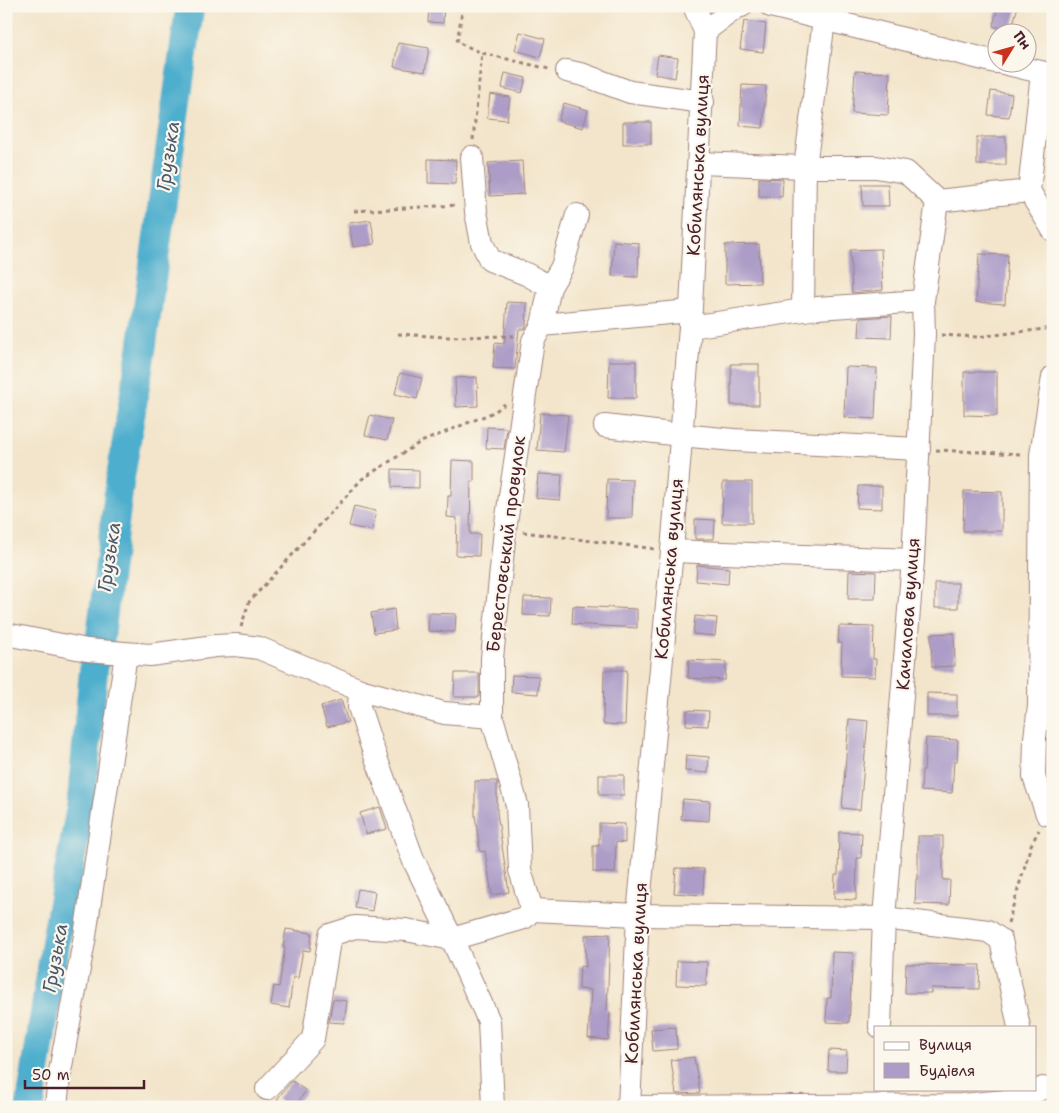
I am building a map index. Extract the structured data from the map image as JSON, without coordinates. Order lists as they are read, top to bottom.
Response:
{
  "streets": {
    "street": ["Кобилянська вулиця", "Берестовський провулок", "Качалова вулиця"]
  },
  "water": ["Грузька"],
  "legend": ["Вулиця", "Будівля"],
  "scale_bar": "50 m",
  "north": "top right"
}
